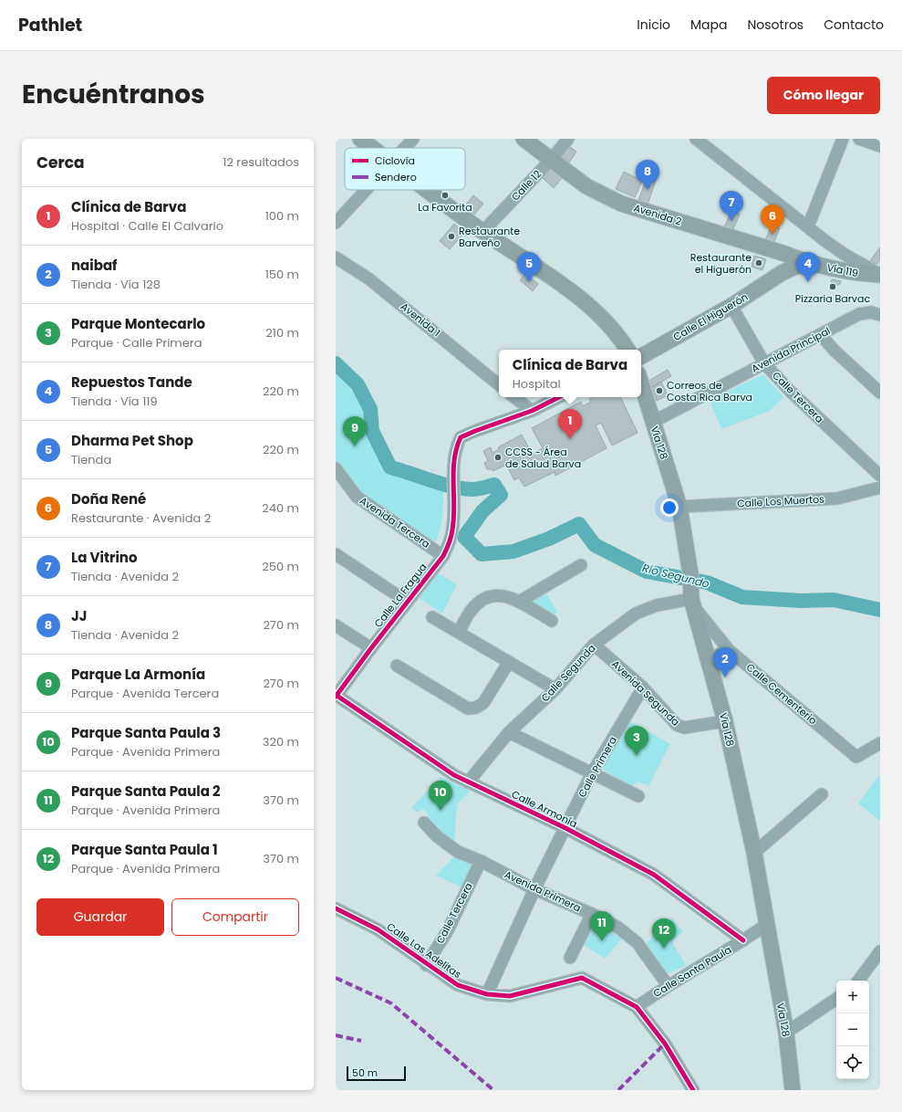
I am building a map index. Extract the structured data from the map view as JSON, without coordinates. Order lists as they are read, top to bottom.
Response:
{
  "streets": {
    "main road": [
      "Avenida 2",
      "Vía 119",
      "Calle El Higuerón",
      "Vía 128"
    ],
    "street": [
      "Calle 12",
      "Avenida 1",
      "Avenida Principal",
      "Calle Tercera",
      "Calle Los Muertos",
      "Avenida Tercera",
      "Calle La Fragua",
      "Calle Segunda",
      "Avenida Segunda",
      "Calle Cementerio",
      "Calle Primera",
      "Calle Armonía",
      "Avenida Primera",
      "Calle Las Adelitas",
      "Calle Santa Paula"
    ]
  },
  "crossings": [
    ["Calle 12", "Avenida 2"],
    ["Avenida 2", "Vía 119"],
    ["Avenida 2", "Calle El Higuerón"],
    ["Vía 119", "Calle El Higuerón"],
    ["Calle El Higuerón", "Calle Tercera"],
    ["Avenida Principal", "Calle Tercera"],
    ["Avenida Principal", "Vía 128"],
    ["Calle Tercera", "Avenida Primera"],
    ["Calle Tercera", "Calle Las Adelitas"],
    ["Vía 128", "Calle Los Muertos"],
    ["Vía 128", "Calle Segunda"],
    ["Vía 128", "Avenida Segunda"],
    ["Vía 128", "Calle Cementerio"],
    ["Vía 128", "Calle Santa Paula"],
    ["Avenida Tercera", "Calle La Fragua"],
    ["Calle La Fragua", "Calle Armonía"],
    ["Calle Segunda", "Avenida Segunda"],
    ["Calle Segunda", "Calle Cementerio"],
    ["Calle Segunda", "Calle Armonía"],
    ["Avenida Segunda", "Calle Primera"],
    ["Calle Primera", "Calle Armonía"],
    ["Calle Armonía", "Calle Santa Paula"],
    ["Avenida Primera", "Calle Santa Paula"],
    ["Calle Las Adelitas", "Calle Santa Paula"]
  ],
  "water": ["Río Segundo"],
  "places": [
    "La Favorita",
    "Restaurante Barveño",
    "Restaurante el Higuerón",
    "Pizzaria Barvac",
    "Correos de Costa Rica Barva",
    "CCSS - Área de Salud Barva"
  ],
  "legend": ["Ciclovía", "Sendero"],
  "scale_bar": "50 m",
  "page": {
    "header": "Pathlet",
    "nav": [
      "Inicio",
      "Mapa",
      "Nosotros",
      "Contacto"
    ],
    "title": "Encuéntranos",
    "buttons": [
      "Cómo llegar",
      ["Guardar", "Compartir"]
    ],
    "heading": ["Cerca", "12 resultados"],
    "pins": [
      "8",
      "7",
      "6",
      "4",
      "5",
      "1",
      "9",
      "2",
      "3",
      "10",
      "11",
      "12"
    ],
    "list": [
      {
        "mark": "1",
        "name": "Clínica de Barva",
        "note": "Hospital · Calle El Calvario",
        "value": "100 m"
      },
      {
        "mark": "2",
        "name": "naibaf",
        "note": "Tienda · Vía 128",
        "value": "150 m"
      },
      {
        "mark": "3",
        "name": "Parque Montecarlo",
        "note": "Parque · Calle Primera",
        "value": "210 m"
      },
      {
        "mark": "4",
        "name": "Repuestos Tande",
        "note": "Tienda · Vía 119",
        "value": "220 m"
      },
      {
        "mark": "5",
        "name": "Dharma Pet Shop",
        "note": "Tienda",
        "value": "220 m"
      },
      {
        "mark": "6",
        "name": "Doña René",
        "note": "Restaurante · Avenida 2",
        "value": "240 m"
      },
      {
        "mark": "7",
        "name": "La Vitrino",
        "note": "Tienda · Avenida 2",
        "value": "250 m"
      },
      {
        "mark": "8",
        "name": "JJ",
        "note": "Tienda · Avenida 2",
        "value": "270 m"
      },
      {
        "mark": "9",
        "name": "Parque La Armonía",
        "note": "Parque · Avenida Tercera",
        "value": "270 m"
      },
      {
        "mark": "10",
        "name": "Parque Santa Paula 3",
        "note": "Parque · Avenida Primera",
        "value": "320 m"
      },
      {
        "mark": "11",
        "name": "Parque Santa Paula 2",
        "note": "Parque · Avenida Primera",
        "value": "370 m"
      },
      {
        "mark": "12",
        "name": "Parque Santa Paula 1",
        "note": "Parque · Avenida Primera",
        "value": "370 m"
      }
    ],
    "popup": ["Clínica de Barva", "Hospital"],
    "map_buttons": ["+", "−"],
    "scale": "50 m"
  }
}
